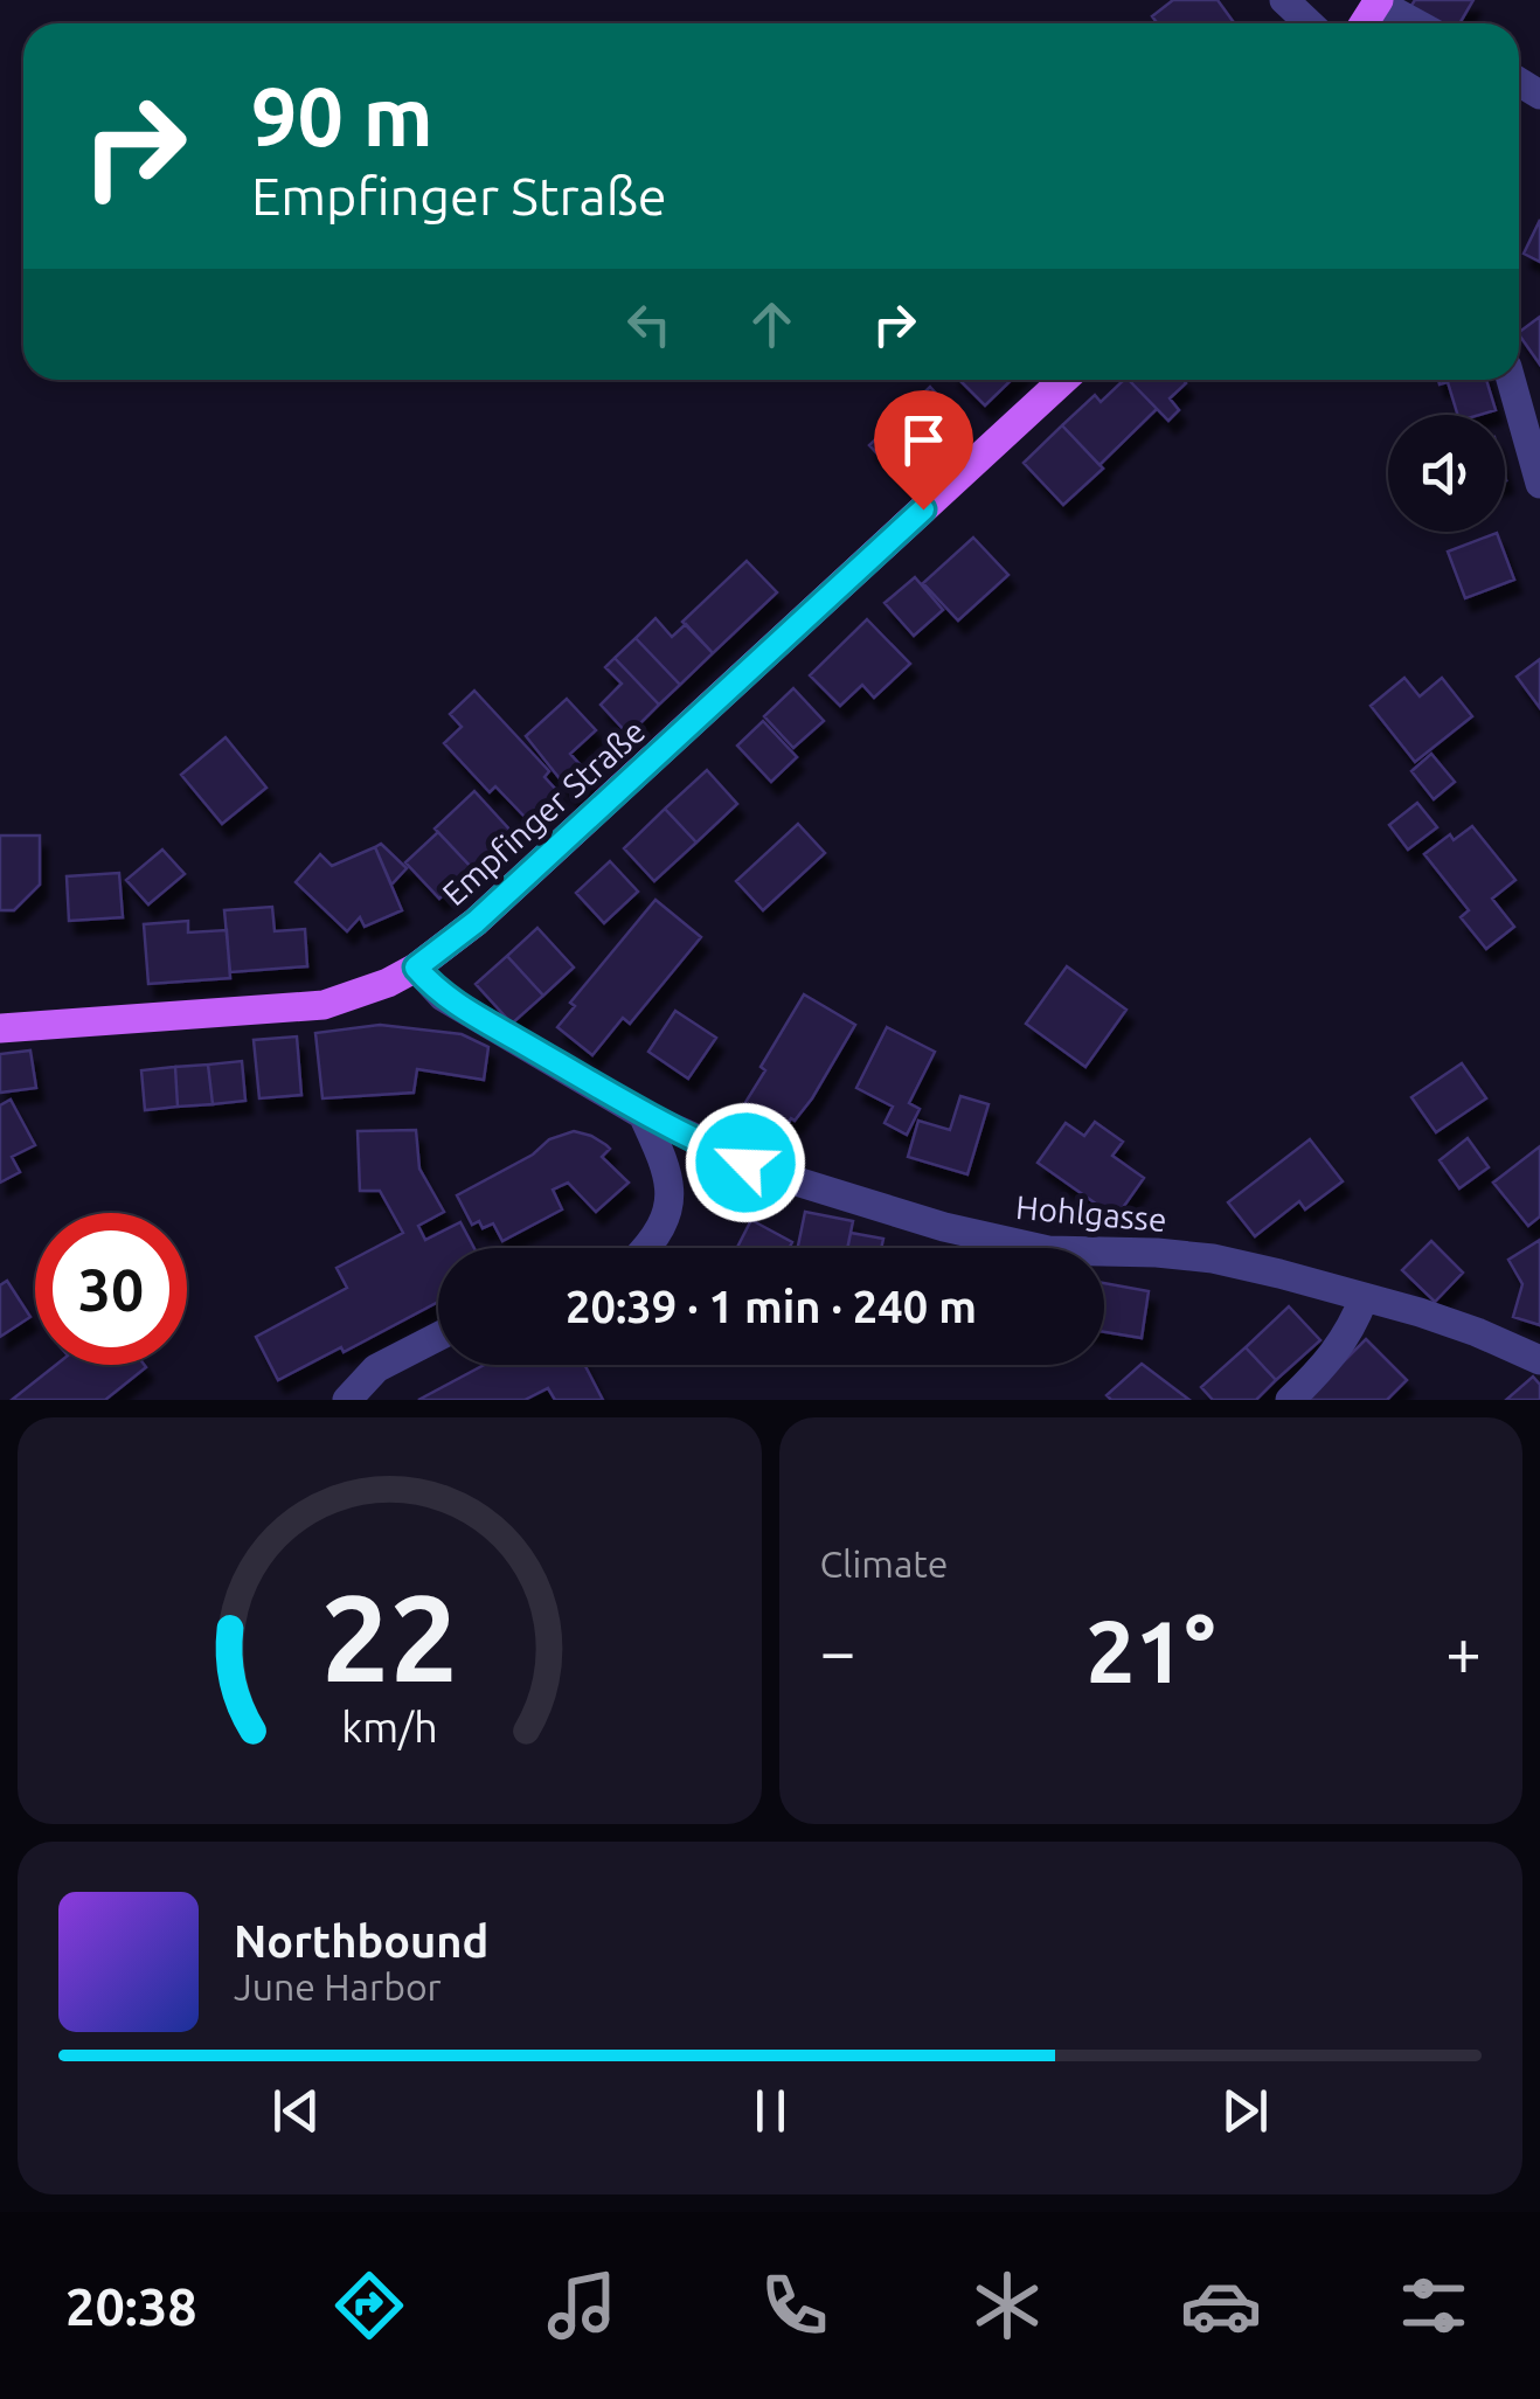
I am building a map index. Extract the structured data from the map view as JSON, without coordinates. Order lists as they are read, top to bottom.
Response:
{
  "streets": {
    "main road": ["Empfinger Straße"],
    "street": ["Hohlgasse"]
  },
  "crossings": [
    ["Empfinger Straße", "Hohlgasse"]
  ],
  "page": {
    "turn": ["90 m", "Empfinger Straße"],
    "limit": "30",
    "trip": "20:39 · 1 min · 240 m",
    "tile": "Climate",
    "heat": ["−", "21°", "+"],
    "song": ["Northbound", "June Harbor"],
    "tabs": "20:38",
    "gauge": ["22", "km/h"]
  }
}
